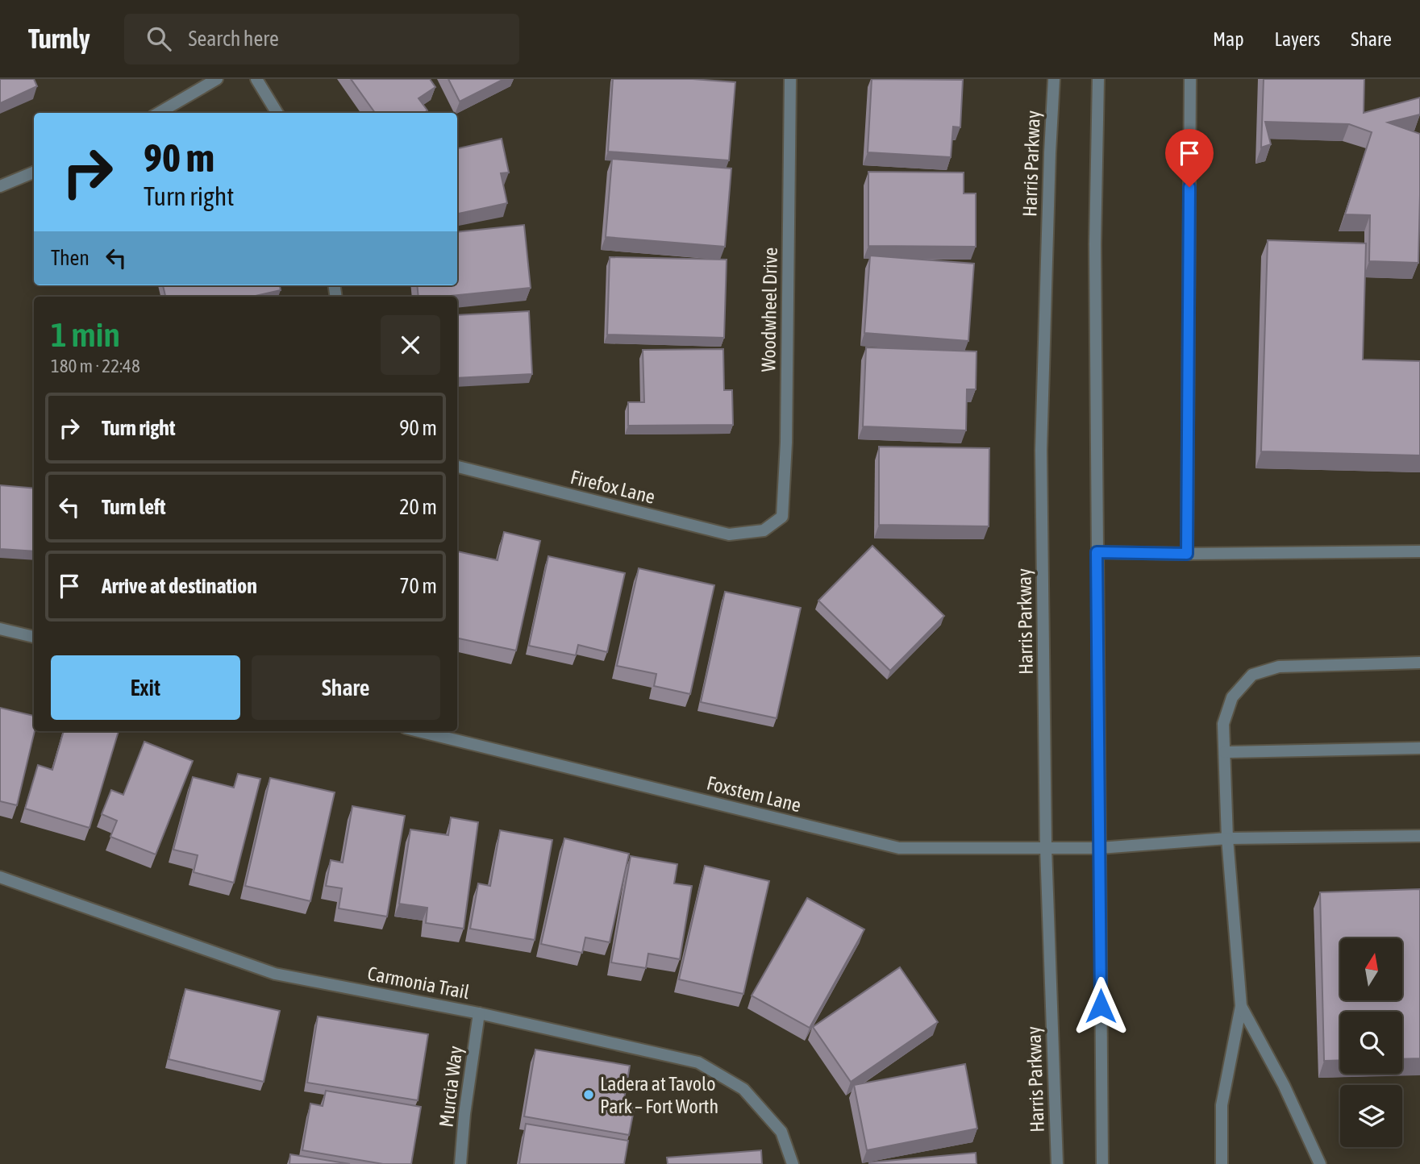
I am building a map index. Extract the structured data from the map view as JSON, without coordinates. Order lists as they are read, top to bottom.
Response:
{
  "streets": {
    "street": [
      "Harris Parkway",
      "Woodwheel Drive",
      "Firefox Lane",
      "Foxstem Lane",
      "Carmonia Trail",
      "Murcia Way"
    ]
  },
  "crossings": [
    ["Harris Parkway", "Foxstem Lane"],
    ["Woodwheel Drive", "Firefox Lane"],
    ["Carmonia Trail", "Murcia Way"]
  ],
  "places": ["Ladera at Tavolo Park – Fort Worth"],
  "north": "top",
  "page": {
    "header": "Turnly",
    "search": "Search here",
    "nav": ["Map", "Layers", "Share"],
    "turn": ["90 m", "Turn right"],
    "then": "Then",
    "heading": ["1 min", "180 m · 22:48"],
    "list": [
      {
        "name": "Turn right",
        "value": "90 m"
      },
      {
        "name": "Turn left",
        "value": "20 m"
      },
      {
        "name": "Arrive at destination",
        "value": "70 m"
      }
    ],
    "buttons": ["Exit", "Share"]
  }
}
